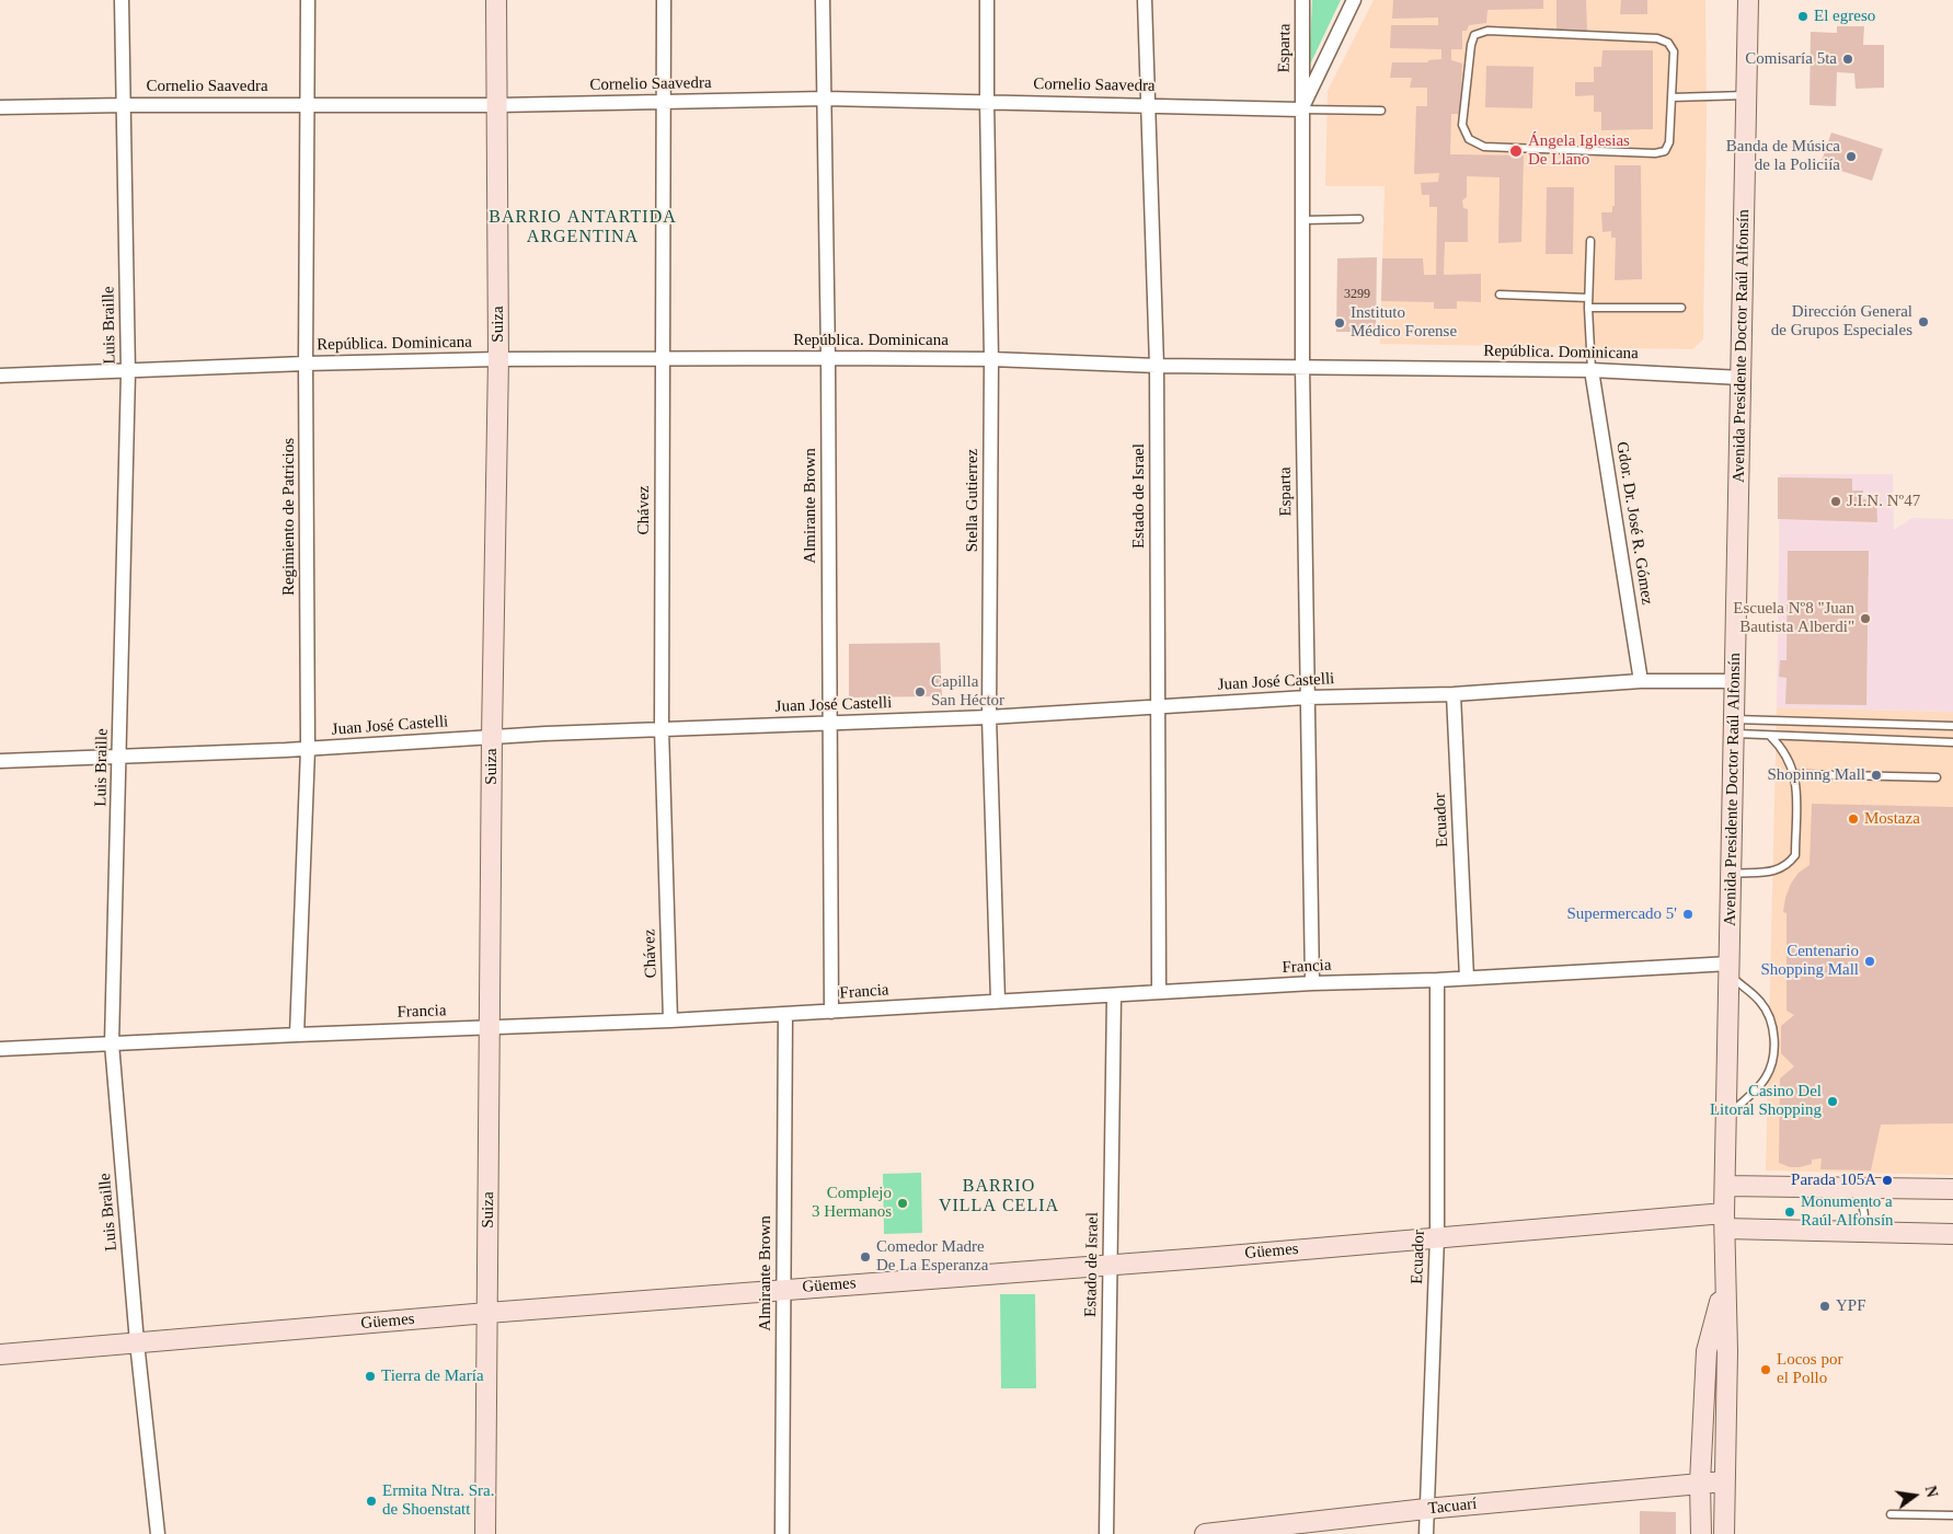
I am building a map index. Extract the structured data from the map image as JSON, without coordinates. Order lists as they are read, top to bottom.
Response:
{
  "streets": {
    "street": [
      "Esparta",
      "Cornelio Saavedra",
      "Suiza",
      "Luis Braille",
      "República. Dominicana",
      "Avenida Presidente Doctor Raúl Alfonsín",
      "Estado de Israel",
      "Stella Gutierrez",
      "Almirante Brown",
      "Chávez",
      "Regimiento de Patricios",
      "Gdor. Dr. José R. Gómez",
      "Juan José Castelli",
      "Ecuador",
      "Francia",
      "Güemes",
      "Tacuarí"
    ]
  },
  "crossings": [
    ["Esparta", "Cornelio Saavedra"],
    ["Esparta", "República. Dominicana"],
    ["Esparta", "Juan José Castelli"],
    ["Esparta", "Francia"],
    ["Cornelio Saavedra", "Suiza"],
    ["Cornelio Saavedra", "Luis Braille"],
    ["Cornelio Saavedra", "Estado de Israel"],
    ["Cornelio Saavedra", "Stella Gutierrez"],
    ["Cornelio Saavedra", "Almirante Brown"],
    ["Cornelio Saavedra", "Chávez"],
    ["Cornelio Saavedra", "Regimiento de Patricios"],
    ["Suiza", "República. Dominicana"],
    ["Suiza", "Juan José Castelli"],
    ["Suiza", "Francia"],
    ["Suiza", "Güemes"],
    ["Luis Braille", "República. Dominicana"],
    ["Luis Braille", "Juan José Castelli"],
    ["Luis Braille", "Francia"],
    ["Luis Braille", "Güemes"],
    ["República. Dominicana", "Avenida Presidente Doctor Raúl Alfonsín"],
    ["República. Dominicana", "Estado de Israel"],
    ["República. Dominicana", "Stella Gutierrez"],
    ["República. Dominicana", "Almirante Brown"],
    ["República. Dominicana", "Chávez"],
    ["República. Dominicana", "Regimiento de Patricios"],
    ["República. Dominicana", "Gdor. Dr. José R. Gómez"],
    ["Avenida Presidente Doctor Raúl Alfonsín", "Juan José Castelli"],
    ["Avenida Presidente Doctor Raúl Alfonsín", "Francia"],
    ["Avenida Presidente Doctor Raúl Alfonsín", "Güemes"],
    ["Avenida Presidente Doctor Raúl Alfonsín", "Tacuarí"],
    ["Estado de Israel", "Juan José Castelli"],
    ["Estado de Israel", "Francia"],
    ["Estado de Israel", "Güemes"],
    ["Stella Gutierrez", "Juan José Castelli"],
    ["Stella Gutierrez", "Francia"],
    ["Almirante Brown", "Juan José Castelli"],
    ["Almirante Brown", "Francia"],
    ["Almirante Brown", "Güemes"],
    ["Chávez", "Juan José Castelli"],
    ["Chávez", "Francia"],
    ["Regimiento de Patricios", "Juan José Castelli"],
    ["Regimiento de Patricios", "Francia"],
    ["Gdor. Dr. José R. Gómez", "Juan José Castelli"],
    ["Juan José Castelli", "Ecuador"],
    ["Ecuador", "Francia"],
    ["Ecuador", "Güemes"],
    ["Ecuador", "Tacuarí"]
  ],
  "districts": ["BARRIO ANTARTIDA ARGENTINA", "BARRIO VILLA CELIA"],
  "places": [
    "El egreso",
    "Comisaría 5ta",
    "Ángela Iglesias De Llano",
    "Banda de Música de la Policiía",
    "Dirección General de Grupos Especiales",
    "Instituto Médico Forense",
    "J.I.N. Nº47",
    "Escuela Nº8 \"Juan Bautista Alberdi\"",
    "Capilla San Héctor",
    "Shopinng Mall",
    "Mostaza",
    "Supermercado 5'",
    "Centenario Shopping Mall",
    "Casino Del Litoral Shopping",
    "Parada 105A",
    "Complejo 3 Hermanos",
    "Monumento a Raúl Alfonsín",
    "Comedor Madre De La Esperanza",
    "YPF",
    "Locos por el Pollo",
    "Tierra de María",
    "Ermita Ntra. Sra. de Shoenstatt"
  ],
  "house_numbers": ["3299"],
  "north": "right"
}
